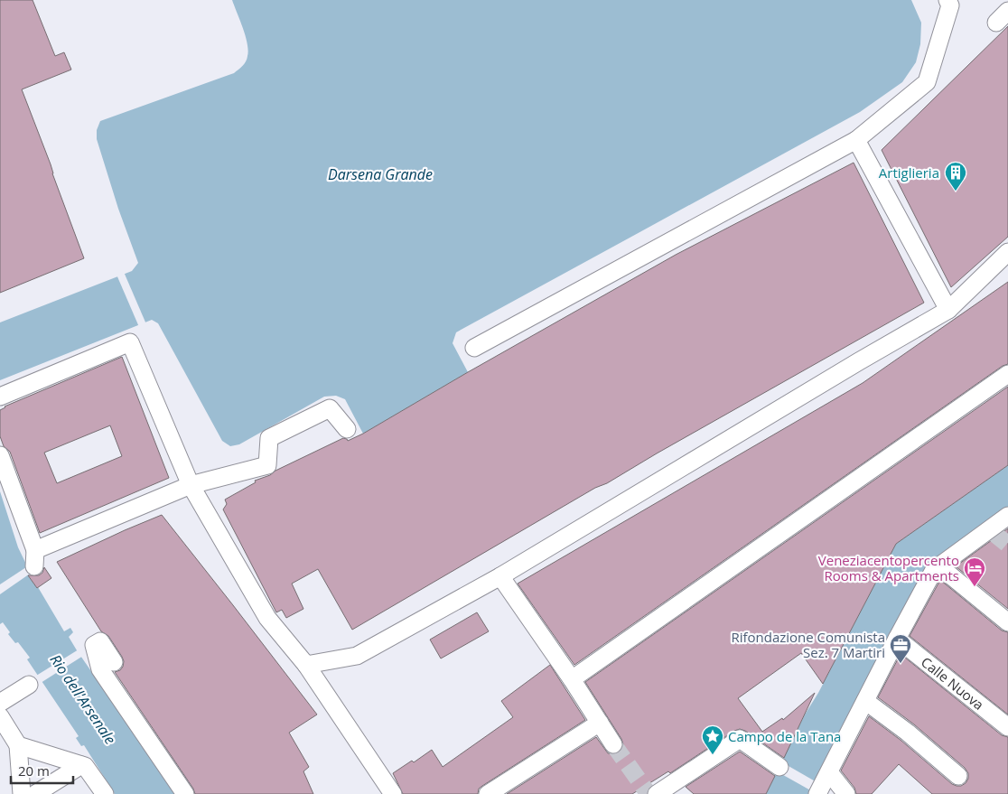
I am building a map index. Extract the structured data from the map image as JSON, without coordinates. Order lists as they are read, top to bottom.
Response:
{
  "streets": {
    "street": ["Calle Nuova"]
  },
  "water": ["Darsena Grande", "Rio dell'Arsenale"],
  "places": {
    "building": ["Artiglieria"],
    "hotel": ["Veneziacentopercento Rooms & Apartments"],
    "office": ["Rifondazione Comunista Sez. 7 Martiri"],
    "place": ["Campo de la Tana"]
  },
  "scale_bar": "20 m"
}
